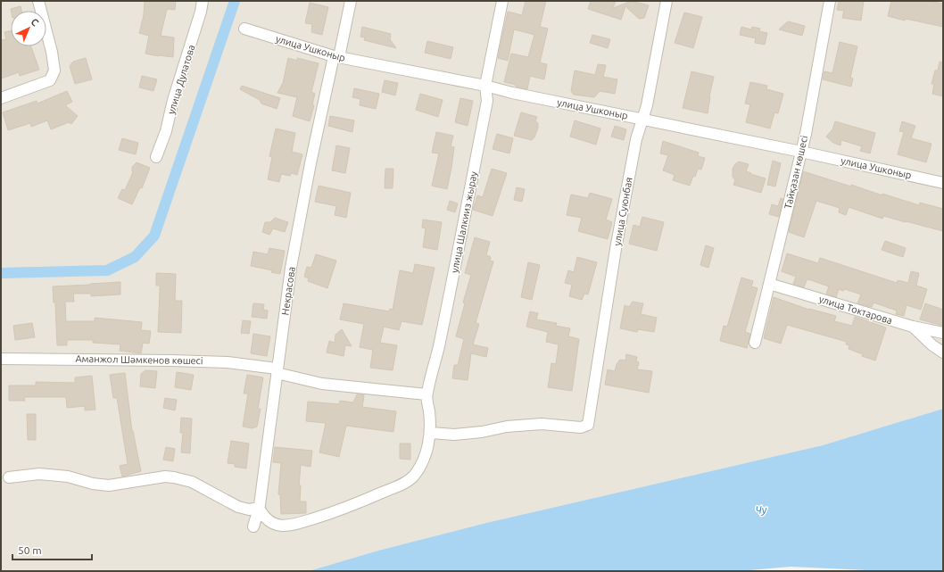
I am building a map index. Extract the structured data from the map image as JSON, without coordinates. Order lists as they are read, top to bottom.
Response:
{
  "streets": {
    "street": [
      "улица Ушконыр",
      "улица Дулатова",
      "Тайқазан көшесі",
      "улица Суюнбая",
      "улица Шалкииз жырау",
      "Некрасова",
      "улица Токтарова",
      "Аманжол Шәмкенов көшесі"
    ]
  },
  "crossings": [
    ["улица Ушконыр", "Тайқазан көшесі"],
    ["улица Ушконыр", "улица Суюнбая"],
    ["улица Ушконыр", "улица Шалкииз жырау"],
    ["улица Ушконыр", "Некрасова"],
    ["Тайқазан көшесі", "улица Токтарова"],
    ["улица Суюнбая", "улица Шалкииз жырау"],
    ["улица Шалкииз жырау", "Аманжол Шәмкенов көшесі"],
    ["Некрасова", "Аманжол Шәмкенов көшесі"]
  ],
  "water": ["Чу"],
  "scale_bar": "50 m",
  "north": "top right"
}
